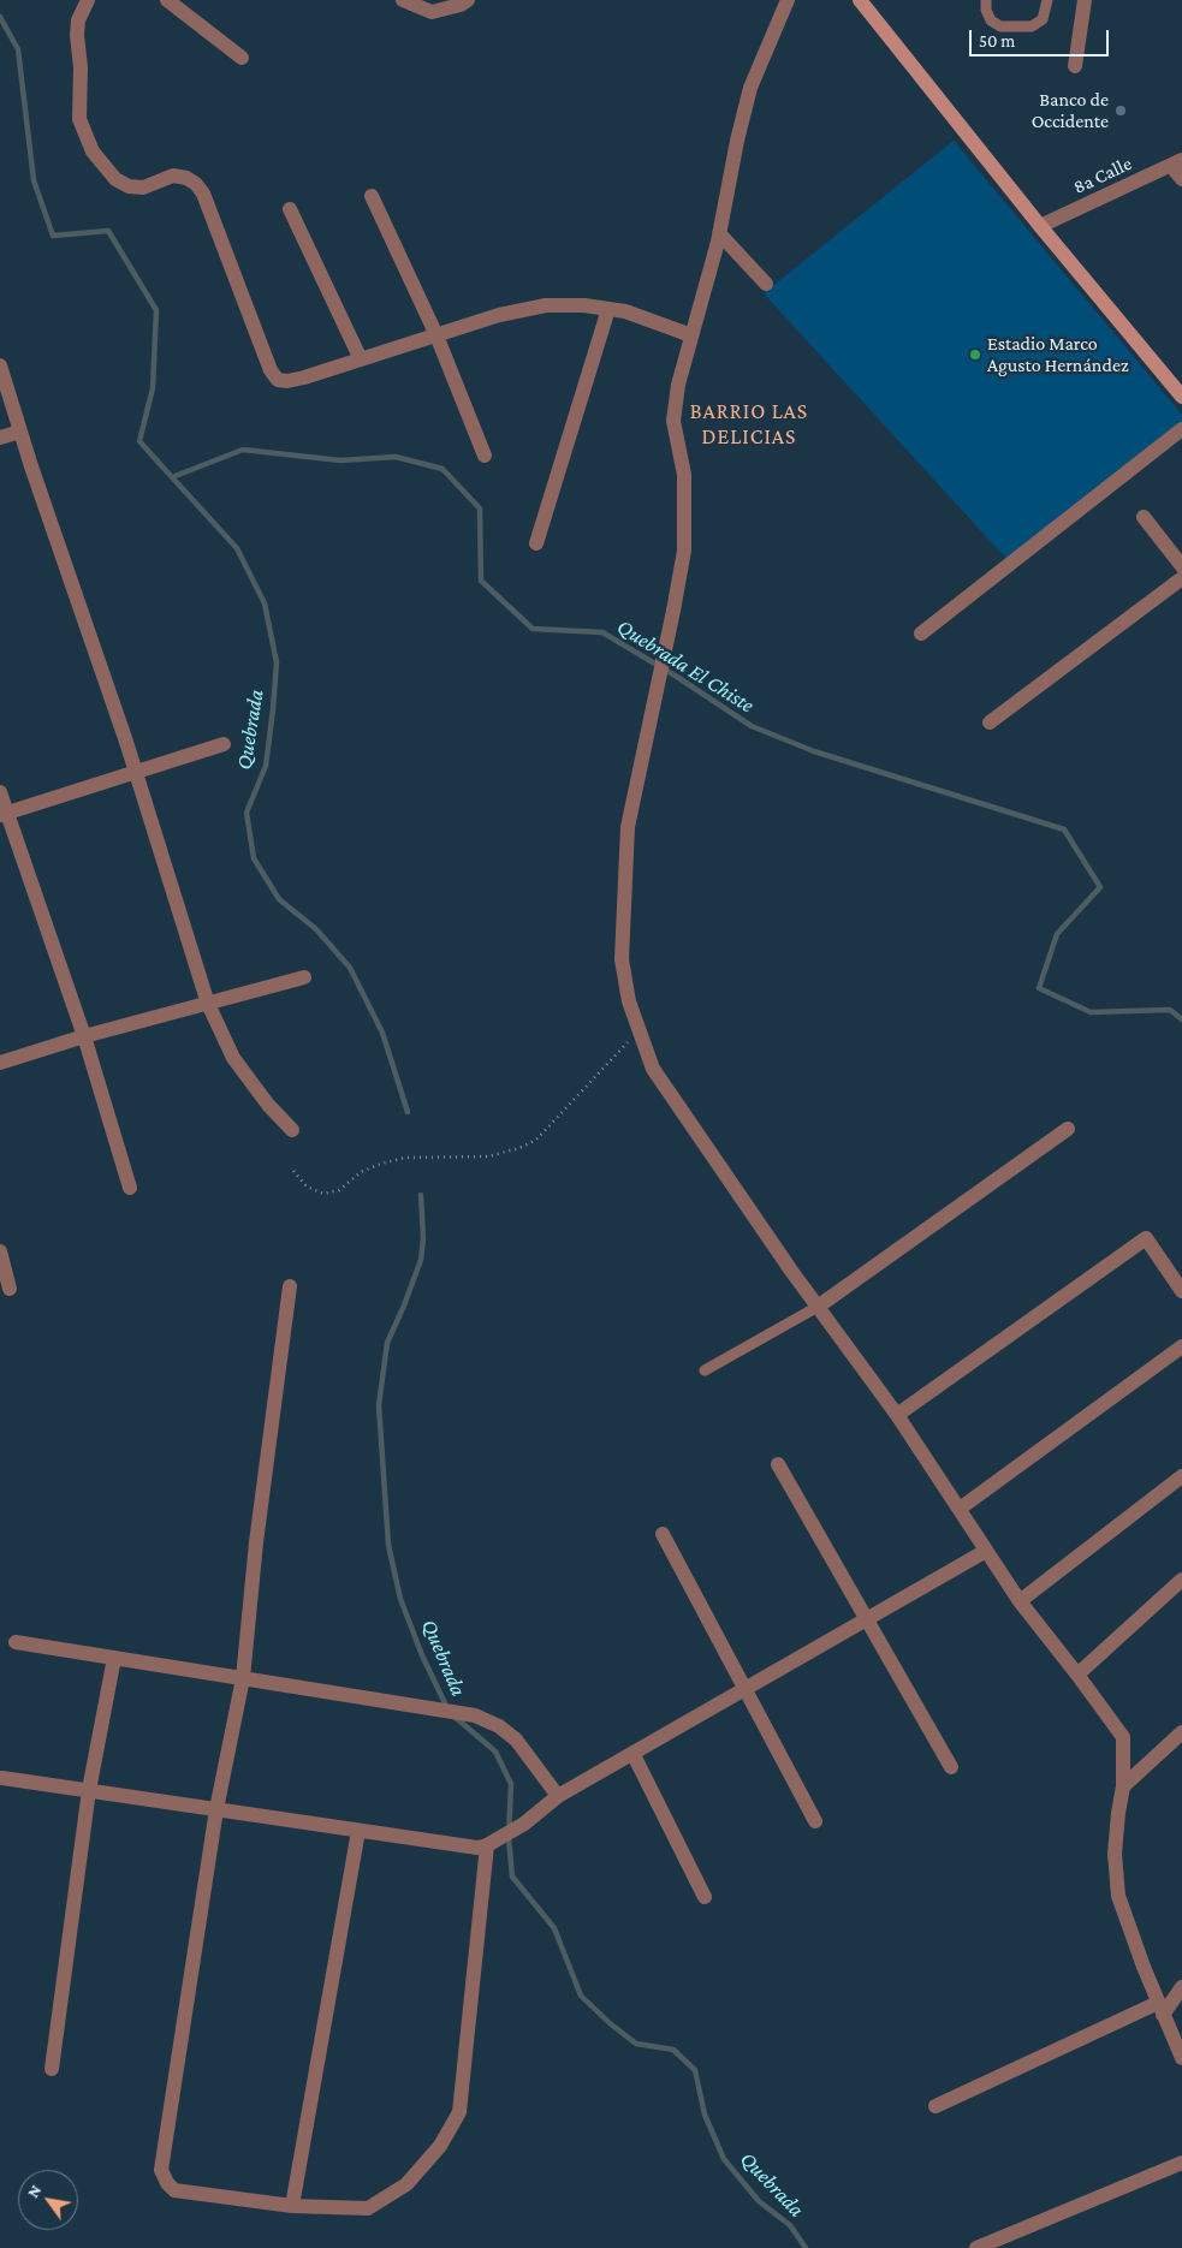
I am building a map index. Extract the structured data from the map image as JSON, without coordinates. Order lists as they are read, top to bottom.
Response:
{
  "streets": {
    "street": ["8a Calle"]
  },
  "districts": ["BARRIO LAS DELICIAS"],
  "water": ["Quebrada El Chiste", "Quebrada"],
  "places": ["Banco de Occidente", "Estadio Marco Agusto Hernández"],
  "scale_bar": "50 m",
  "north": "top left"
}
